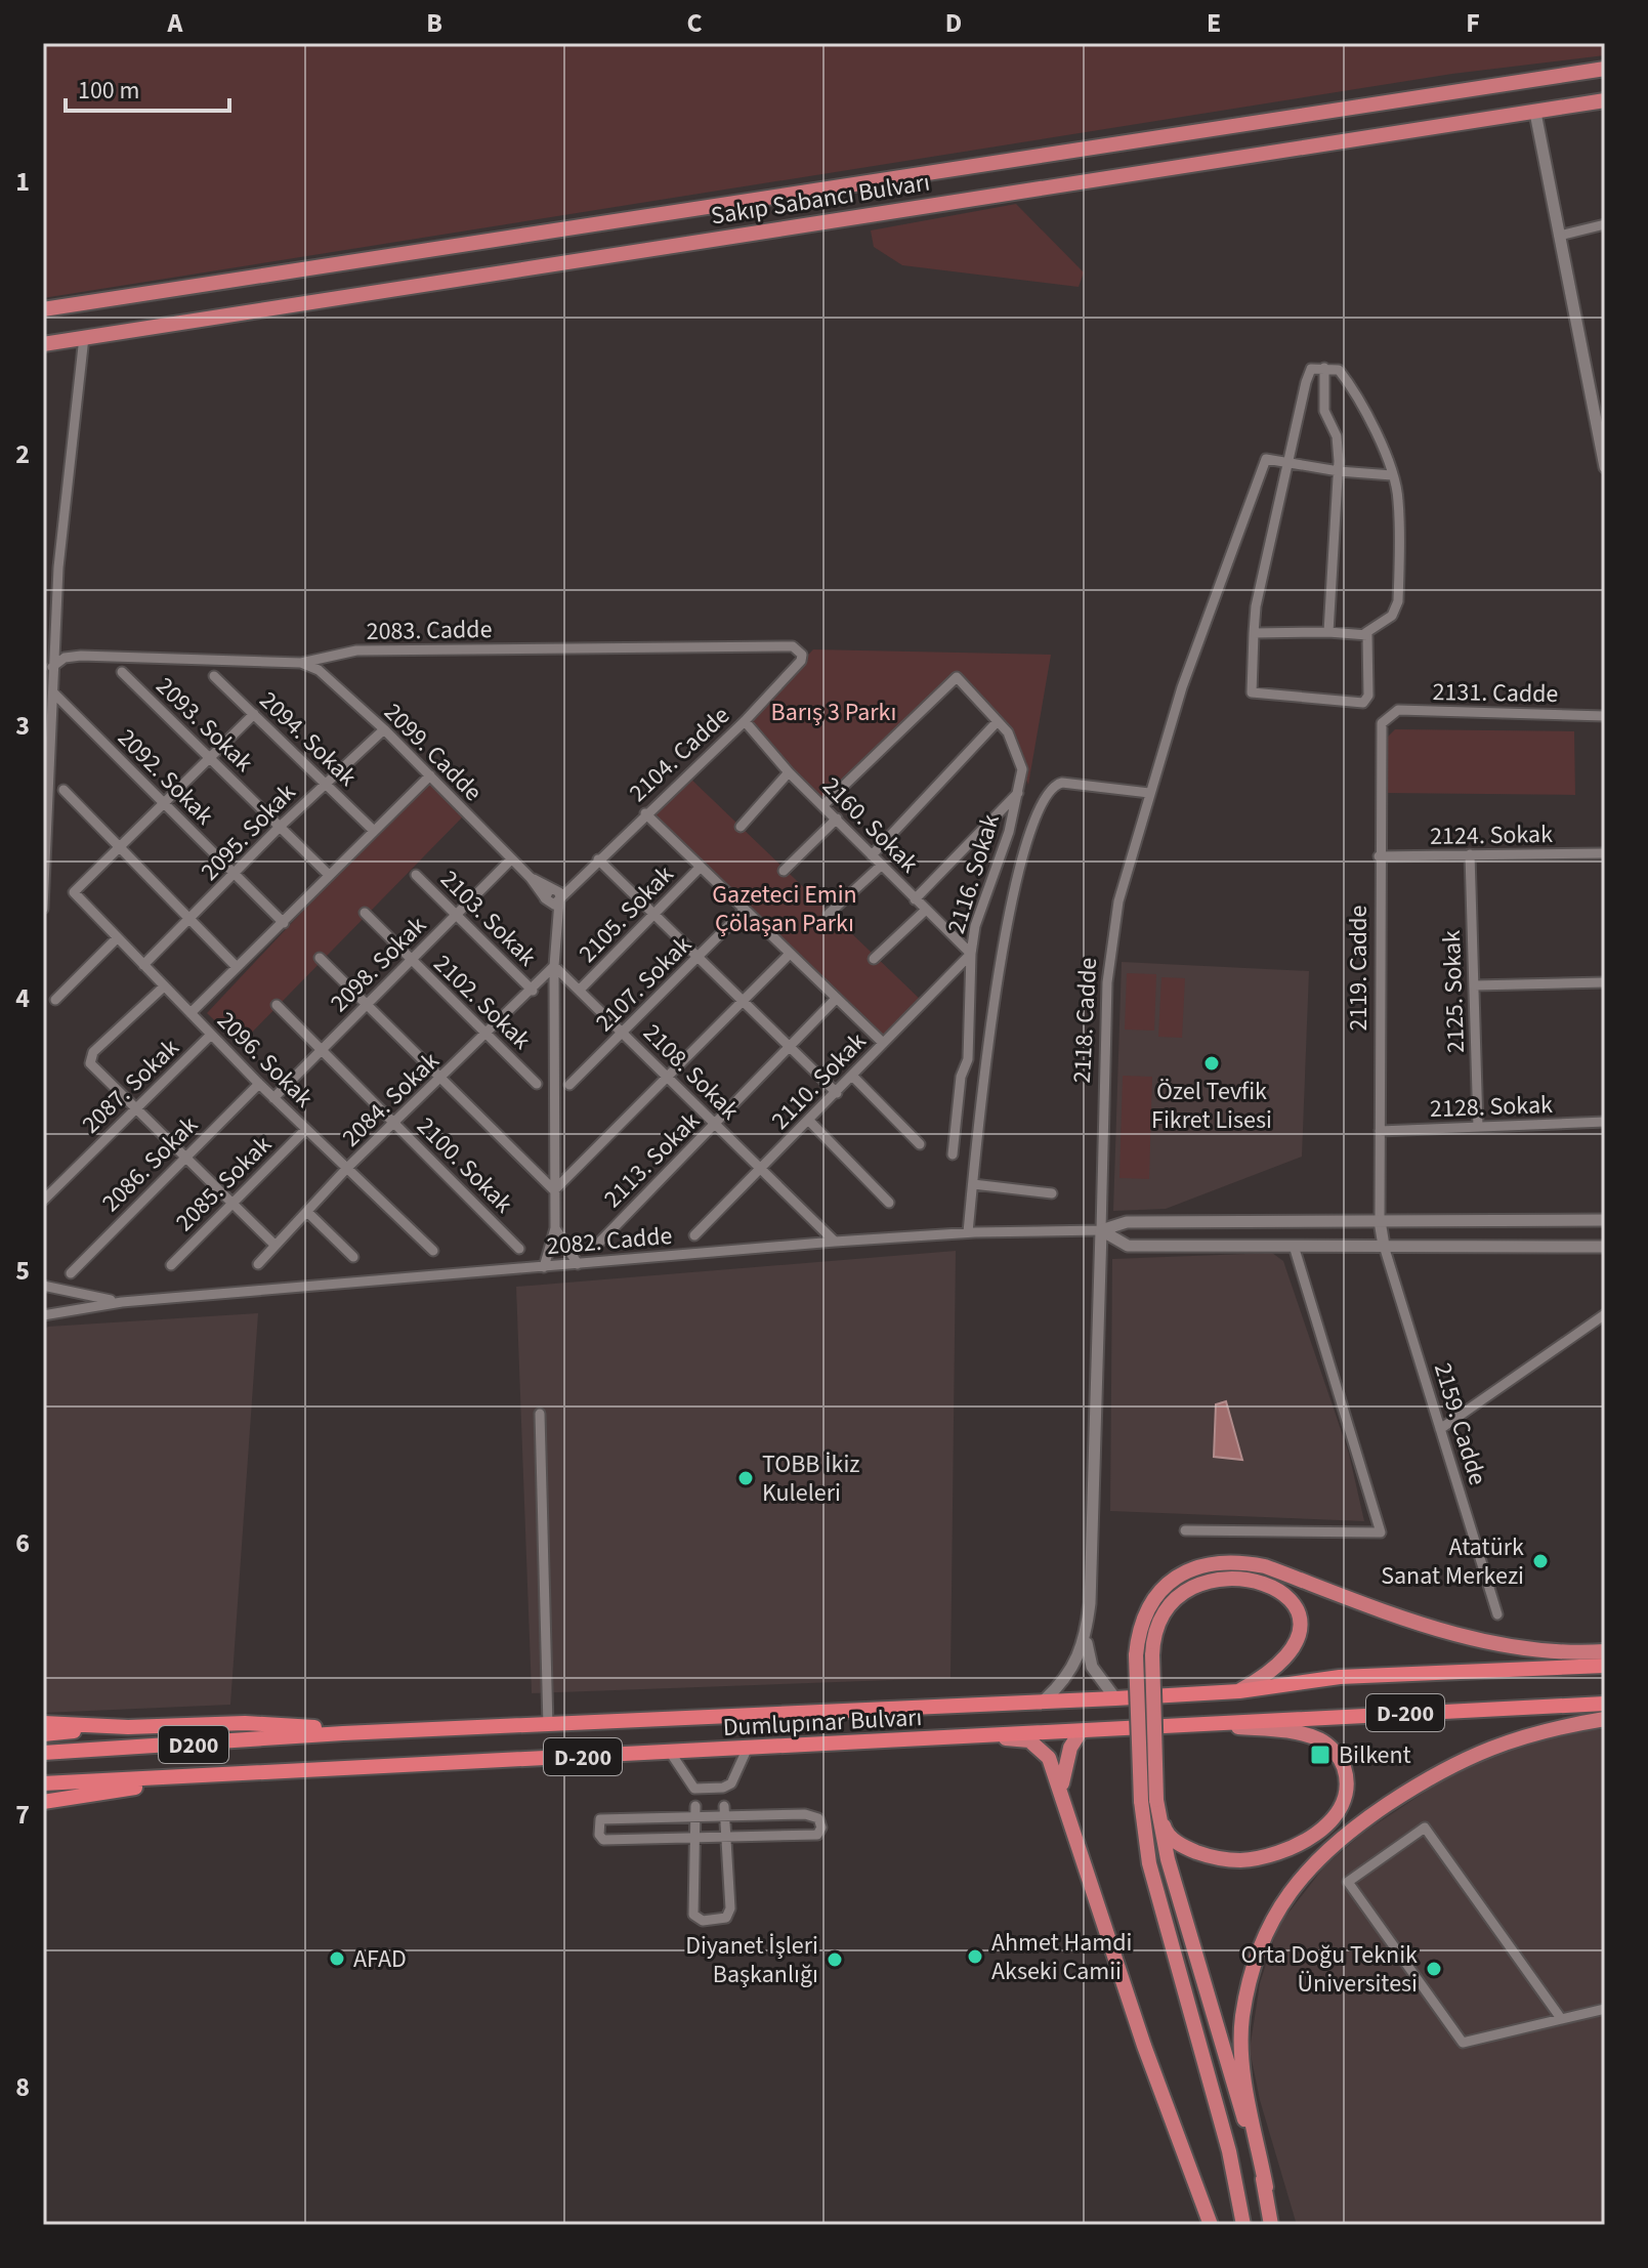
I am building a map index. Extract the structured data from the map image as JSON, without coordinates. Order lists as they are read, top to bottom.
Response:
{
  "streets": {
    "highway": ["D-200", "Dumlupınar Bulvarı", "D200"],
    "main road": ["Sakıp Sabancı Bulvarı"],
    "street": [
      "2083. Cadde",
      "2131. Cadde",
      "2093. Sokak",
      "2094. Sokak",
      "2099. Cadde",
      "2104. Cadde",
      "2092. Sokak",
      "2160. Sokak",
      "2095. Sokak",
      "2124. Sokak",
      "2116. Sokak",
      "2105. Sokak",
      "2103. Sokak",
      "2098. Sokak",
      "2119. Cadde",
      "2107. Sokak",
      "2125. Sokak",
      "2102. Sokak",
      "2118. Cadde",
      "2096. Sokak",
      "2108. Sokak",
      "2110. Sokak",
      "2087. Sokak",
      "2084. Sokak",
      "2128. Sokak",
      "2113. Sokak",
      "2086. Sokak",
      "2100. Sokak",
      "2085. Sokak",
      "2082. Cadde",
      "2159. Cadde"
    ]
  },
  "crossings": [
    ["2083. Cadde", "2099. Cadde"],
    ["2083. Cadde", "2104. Cadde"],
    ["2131. Cadde", "2119. Cadde"],
    ["2093. Sokak", "2095. Sokak"],
    ["2094. Sokak", "2095. Sokak"],
    ["2099. Cadde", "2104. Cadde"],
    ["2099. Cadde", "2095. Sokak"],
    ["2099. Cadde", "2098. Sokak"],
    ["2104. Cadde", "2160. Sokak"],
    ["2092. Sokak", "2095. Sokak"],
    ["2160. Sokak", "2116. Sokak"],
    ["2160. Sokak", "2110. Sokak"],
    ["2095. Sokak", "2096. Sokak"],
    ["2124. Sokak", "2119. Cadde"],
    ["2124. Sokak", "2125. Sokak"],
    ["2116. Sokak", "2110. Sokak"],
    ["2105. Sokak", "2108. Sokak"],
    ["2103. Sokak", "2098. Sokak"],
    ["2103. Sokak", "2084. Sokak"],
    ["2098. Sokak", "2102. Sokak"],
    ["2098. Sokak", "2096. Sokak"],
    ["2098. Sokak", "2100. Sokak"],
    ["2119. Cadde", "2128. Sokak"],
    ["2107. Sokak", "2108. Sokak"],
    ["2125. Sokak", "2128. Sokak"],
    ["2102. Sokak", "2084. Sokak"],
    ["2118. Cadde", "2082. Cadde"],
    ["2096. Sokak", "2087. Sokak"],
    ["2096. Sokak", "2084. Sokak"],
    ["2096. Sokak", "2086. Sokak"],
    ["2096. Sokak", "2085. Sokak"],
    ["2108. Sokak", "2110. Sokak"],
    ["2108. Sokak", "2084. Sokak"],
    ["2108. Sokak", "2113. Sokak"],
    ["2108. Sokak", "2082. Cadde"],
    ["2084. Sokak", "2100. Sokak"]
  ],
  "parks": ["Barış 3 Parkı", "Gazeteci Emin Çölaşan Parkı"],
  "places": {
    "other": [
      "Özel Tevfik Fikret Lisesi",
      "TOBB İkiz Kuleleri",
      "Atatürk Sanat Merkezi",
      "Ahmet Hamdi Akseki Camii",
      "AFAD",
      "Diyanet İşleri Başkanlığı",
      "Orta Doğu Teknik Üniversitesi"
    ],
    "transit": ["Bilkent"]
  },
  "scale_bar": "100 m",
  "grid": {
    "columns": [
      "A",
      "B",
      "C",
      "D",
      "E",
      "F"
    ],
    "rows": [
      "1",
      "2",
      "3",
      "4",
      "5",
      "6",
      "7",
      "8"
    ]
  }
}
